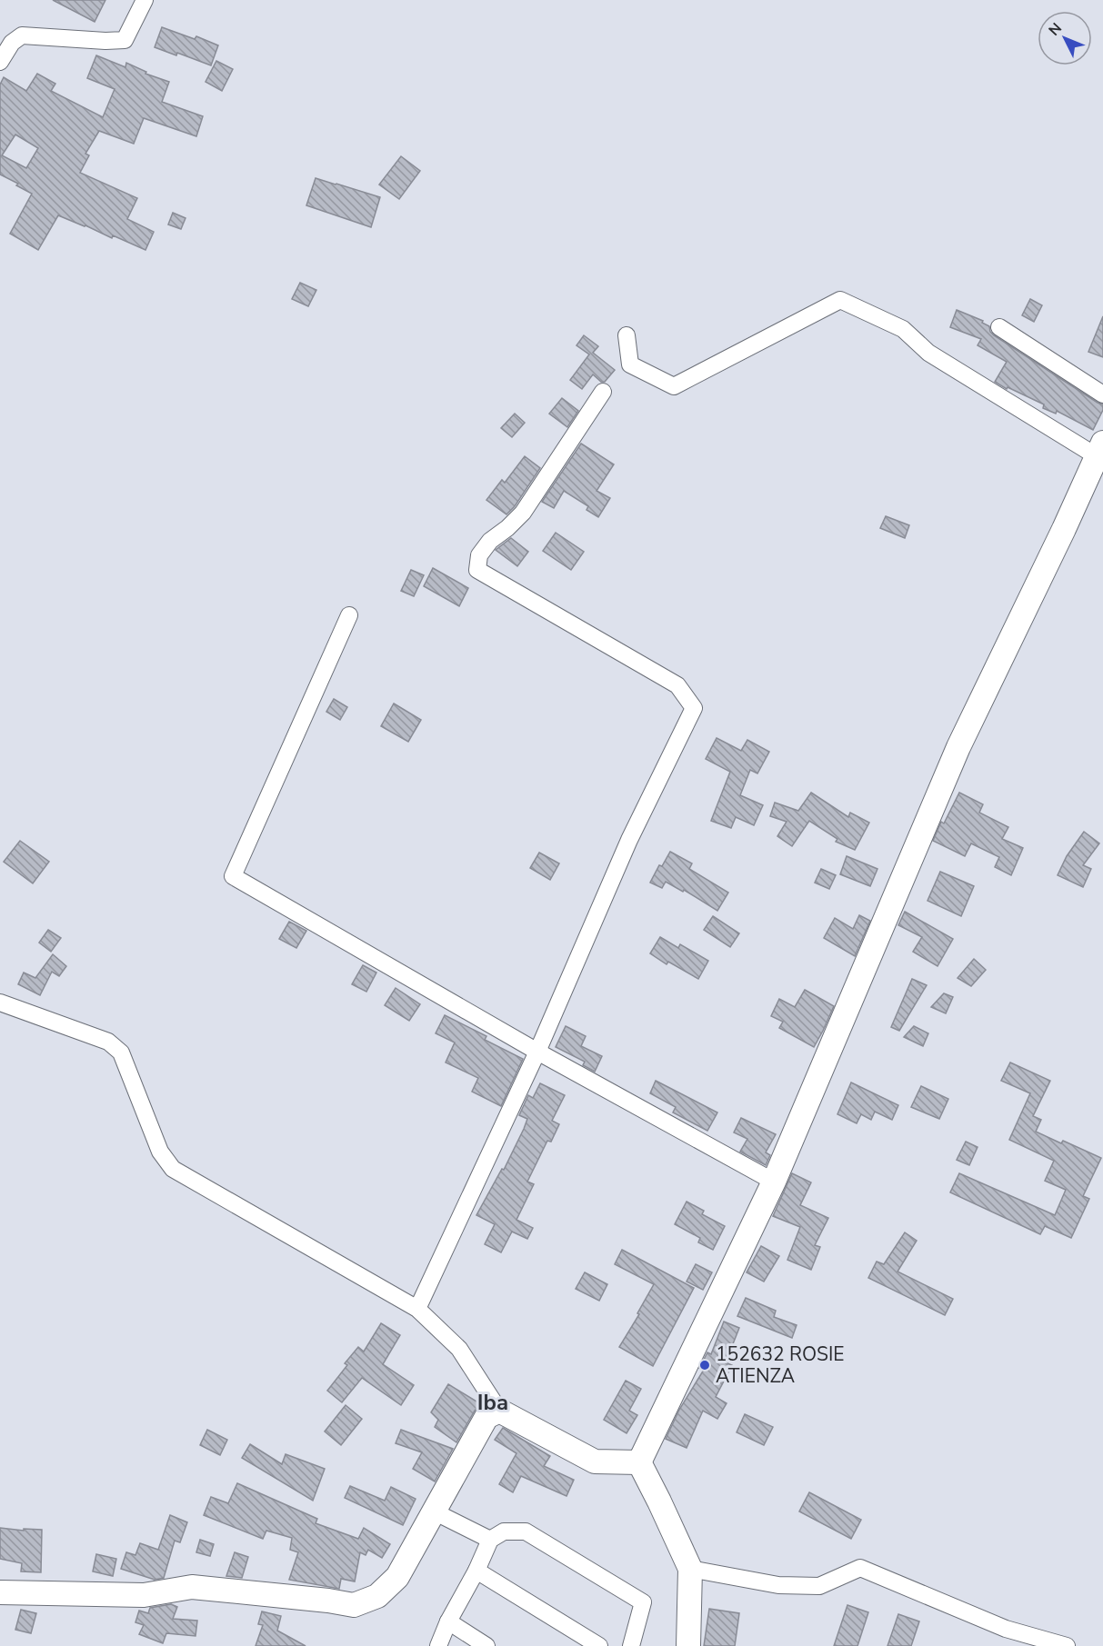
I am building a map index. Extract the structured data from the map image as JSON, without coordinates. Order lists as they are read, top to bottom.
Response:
{
  "districts": ["Iba"],
  "places": ["152632 ROSIE ATIENZA"],
  "north": "top left"
}
